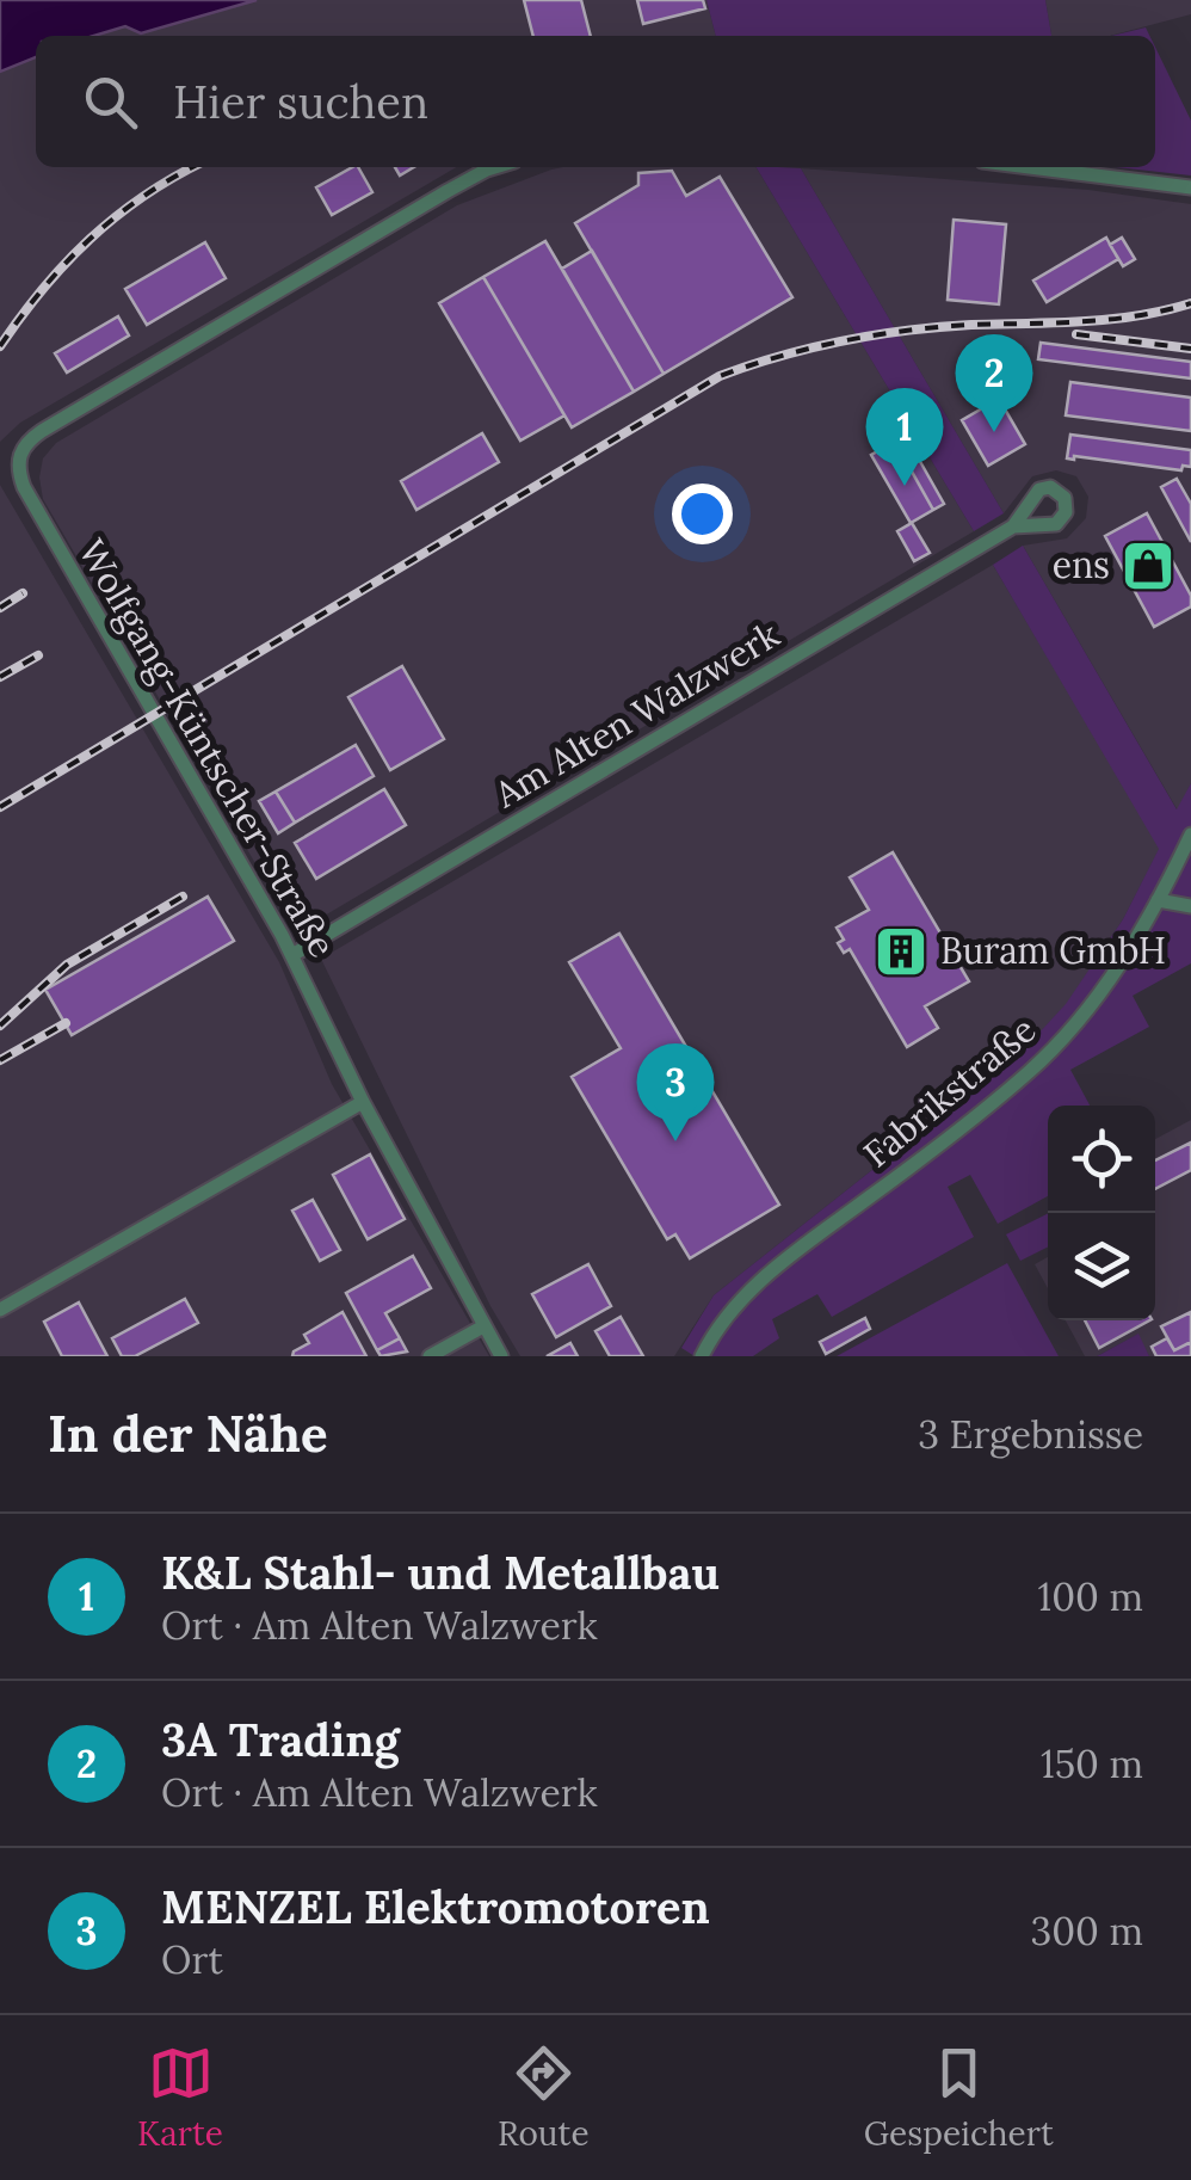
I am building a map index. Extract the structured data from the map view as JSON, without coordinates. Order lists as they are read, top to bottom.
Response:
{
  "streets": {
    "street": ["Am Alten Walzwerk", "Wolfgang-Küntscher-Straße", "Fabrikstraße"]
  },
  "crossings": [
    ["Am Alten Walzwerk", "Wolfgang-Küntscher-Straße"]
  ],
  "places": {
    "shop": ["ens"],
    "building": ["Buram GmbH"]
  },
  "page": {
    "search": "Hier suchen",
    "pins": ["2", "1", "3"],
    "heading": ["In der Nähe", "3 Ergebnisse"],
    "list": [
      {
        "mark": "1",
        "name": "K&L Stahl- und Metallbau",
        "note": "Ort · Am Alten Walzwerk",
        "value": "100 m"
      },
      {
        "mark": "2",
        "name": "3A Trading",
        "note": "Ort · Am Alten Walzwerk",
        "value": "150 m"
      },
      {
        "mark": "3",
        "name": "MENZEL Elektromotoren",
        "note": "Ort",
        "value": "300 m"
      }
    ],
    "nav": ["Karte", "Route", "Gespeichert"]
  }
}
